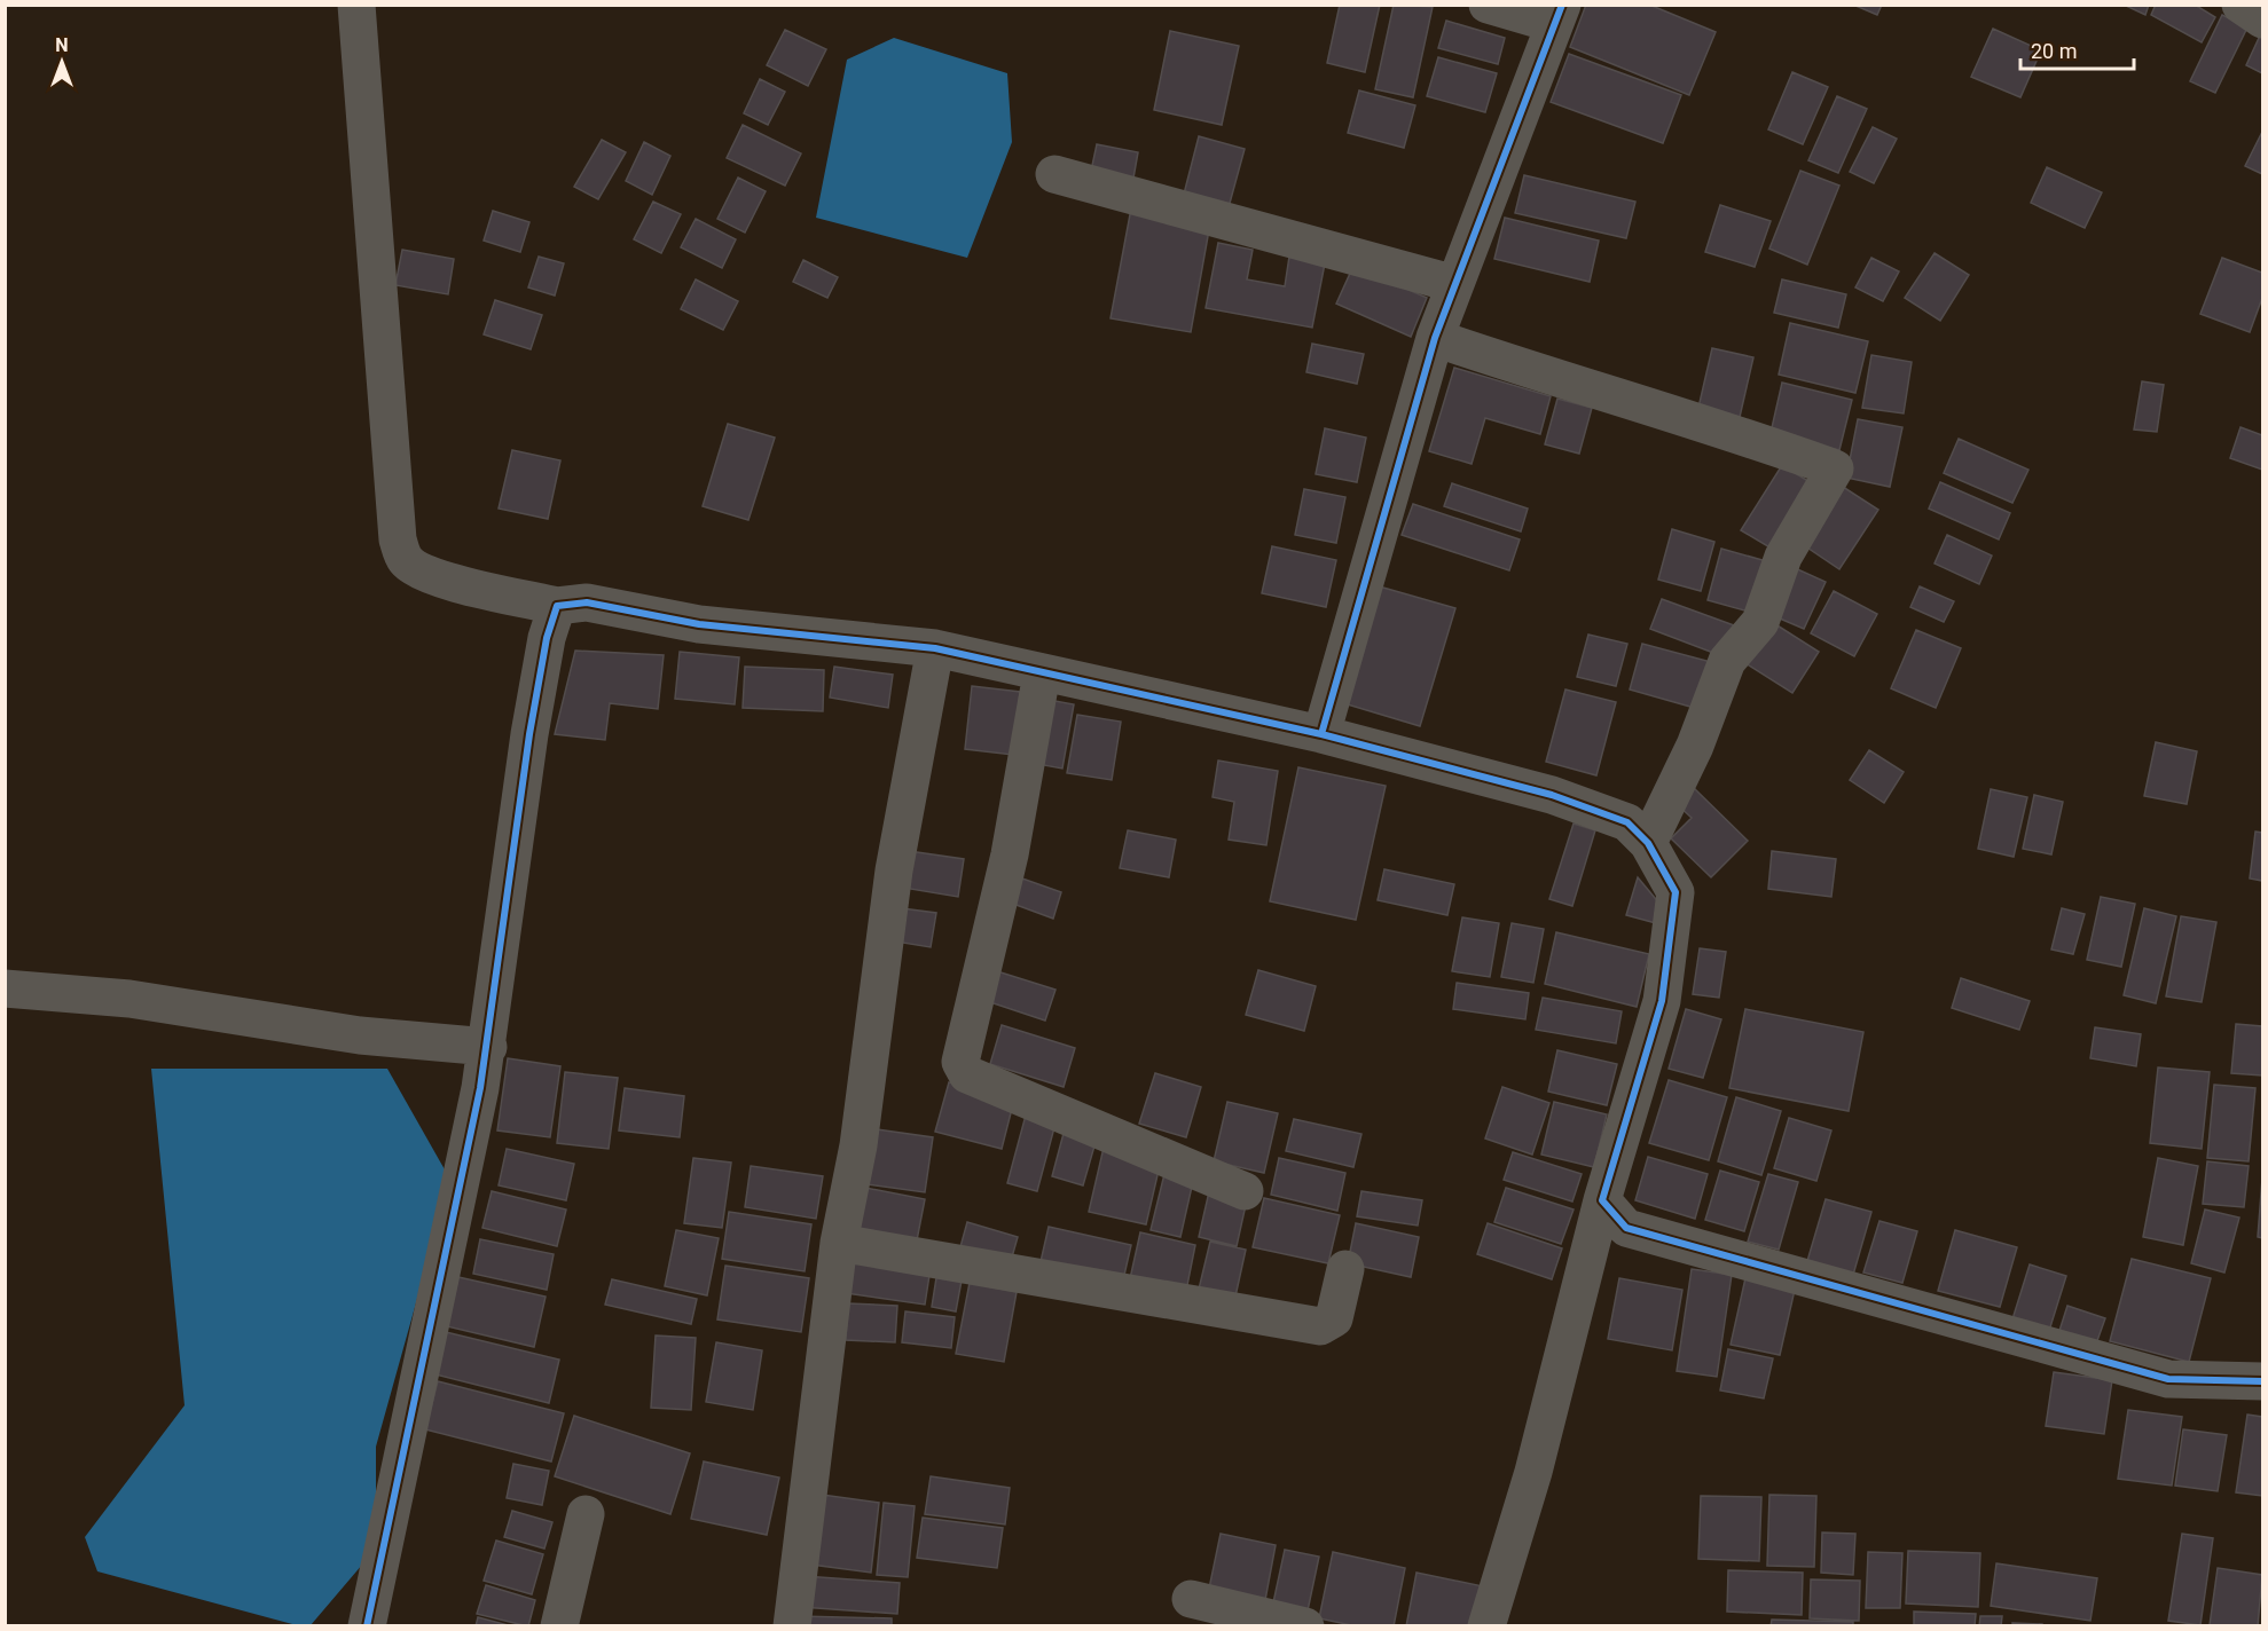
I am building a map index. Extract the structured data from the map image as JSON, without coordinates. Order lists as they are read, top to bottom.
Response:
{
  "scale_bar": "20 m",
  "north": "top"
}
